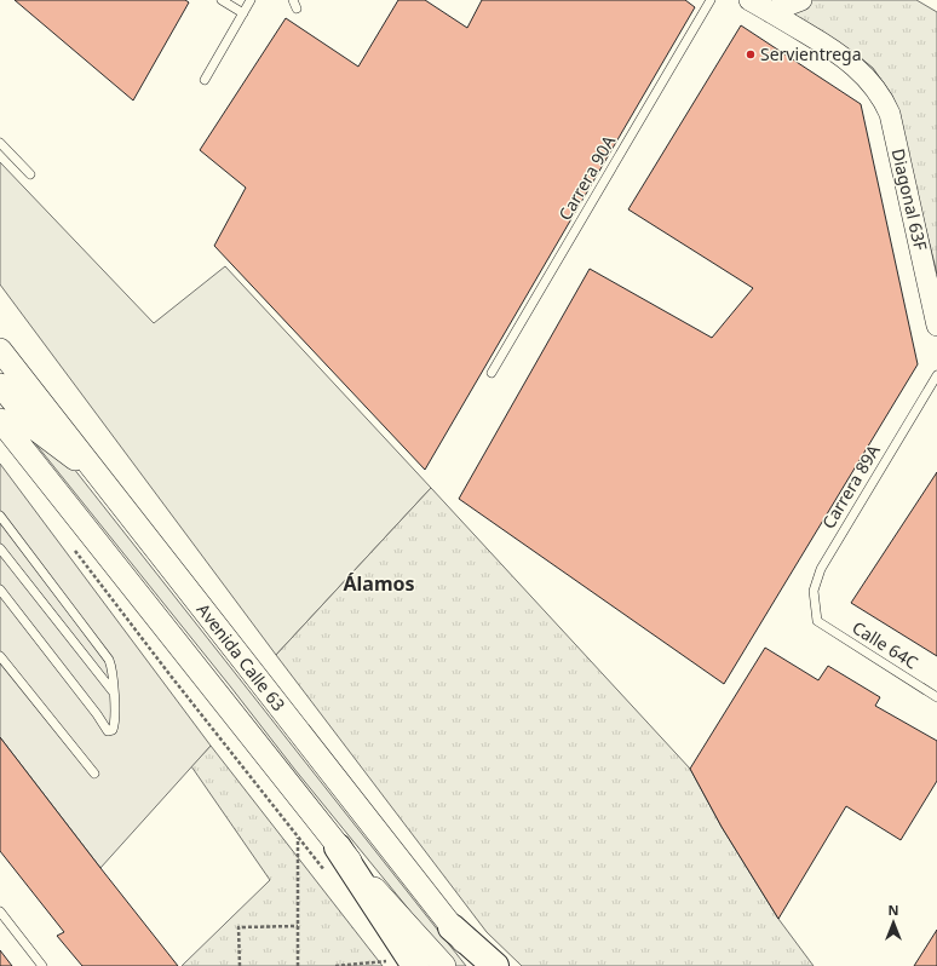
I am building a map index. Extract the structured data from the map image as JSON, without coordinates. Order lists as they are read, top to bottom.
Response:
{
  "streets": {
    "main road": ["Avenida Calle 63"],
    "street": ["Diagonal 63F"],
    "lane": ["Carrera 90A", "Carrera 89A", "Calle 64C"]
  },
  "crossings": [
    ["Carrera 89A", "Calle 64C"]
  ],
  "districts": ["Álamos"],
  "places": ["Servientrega"],
  "north": "top"
}
